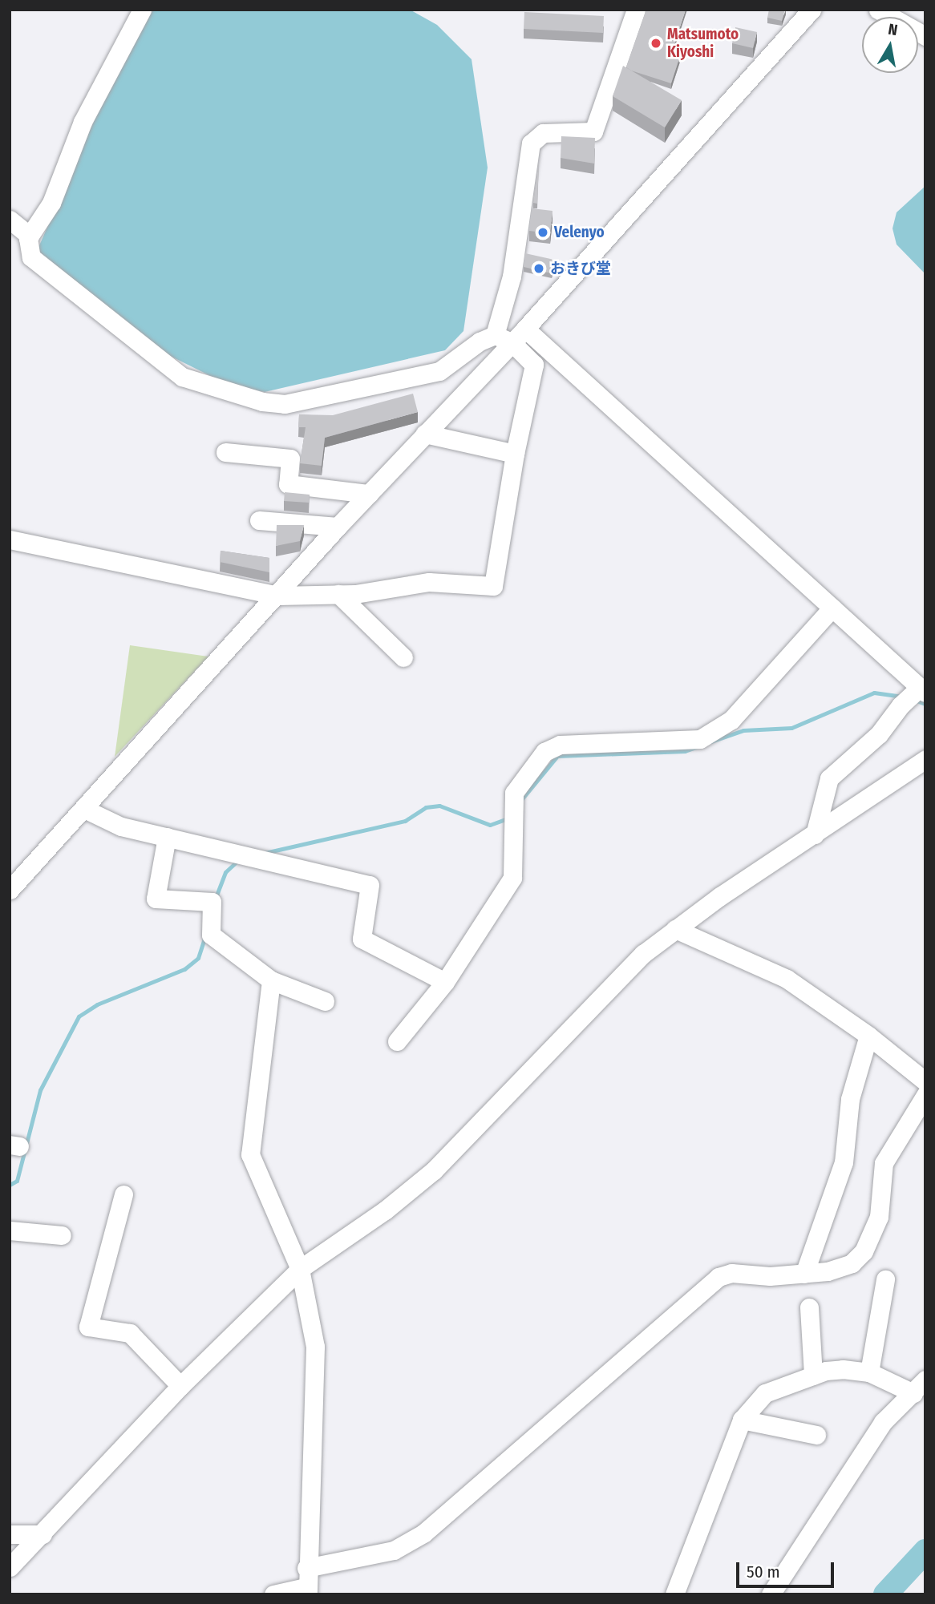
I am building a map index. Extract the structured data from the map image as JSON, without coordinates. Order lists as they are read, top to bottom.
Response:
{
  "places": ["Matsumoto Kiyoshi", "Velenyo", "おきび堂"],
  "scale_bar": "50 m",
  "north": "top"
}
